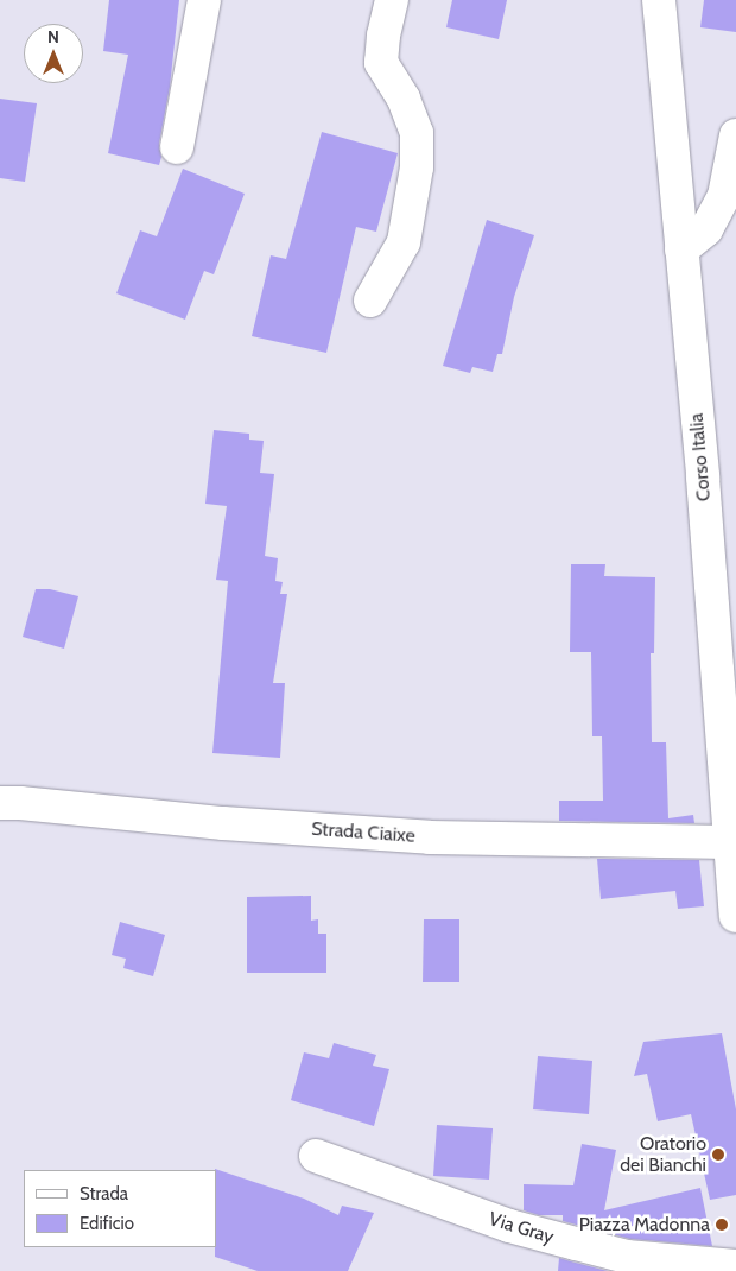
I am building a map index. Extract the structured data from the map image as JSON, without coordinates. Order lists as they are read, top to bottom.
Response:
{
  "streets": {
    "main road": ["Corso Italia", "Strada Ciaixe", "Via Gray"]
  },
  "crossings": [
    ["Corso Italia", "Strada Ciaixe"]
  ],
  "places": ["Oratorio dei Bianchi", "Piazza Madonna"],
  "legend": ["Strada", "Edificio"],
  "north": "top"
}
